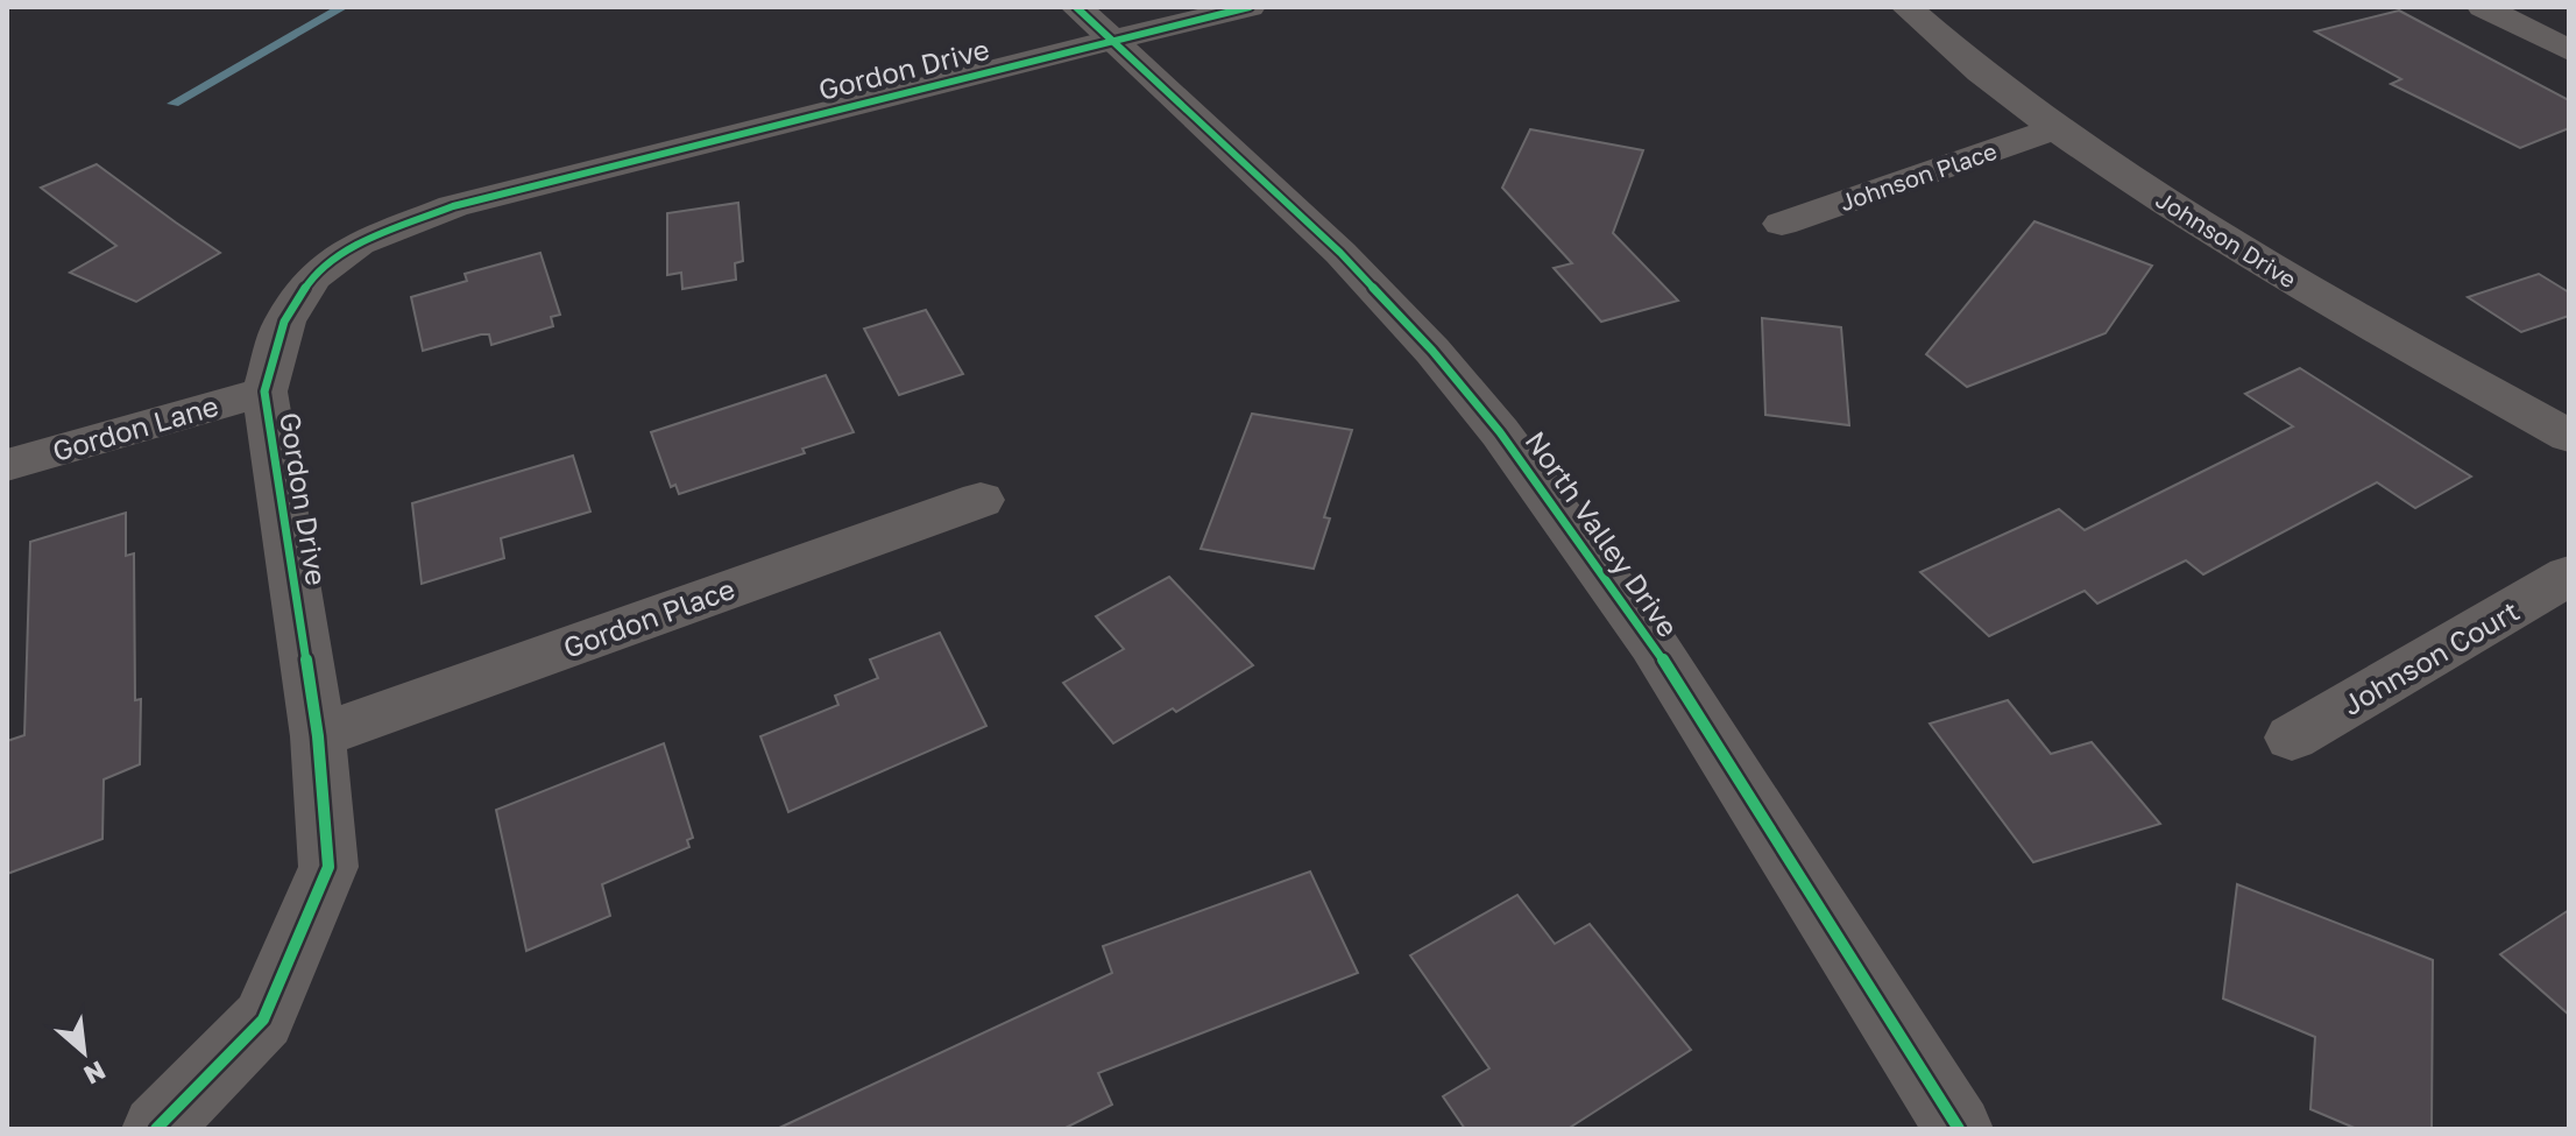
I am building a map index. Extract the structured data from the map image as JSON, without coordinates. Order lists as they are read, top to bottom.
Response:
{
  "streets": {
    "street": [
      "Gordon Drive",
      "Johnson Place",
      "Johnson Drive",
      "Gordon Lane",
      "North Valley Drive",
      "Gordon Place",
      "Johnson Court"
    ]
  },
  "crossings": [
    ["Gordon Drive", "Gordon Lane"],
    ["Gordon Drive", "North Valley Drive"],
    ["Gordon Drive", "Gordon Place"],
    ["Johnson Place", "Johnson Drive"]
  ],
  "north": "bottom right"
}
